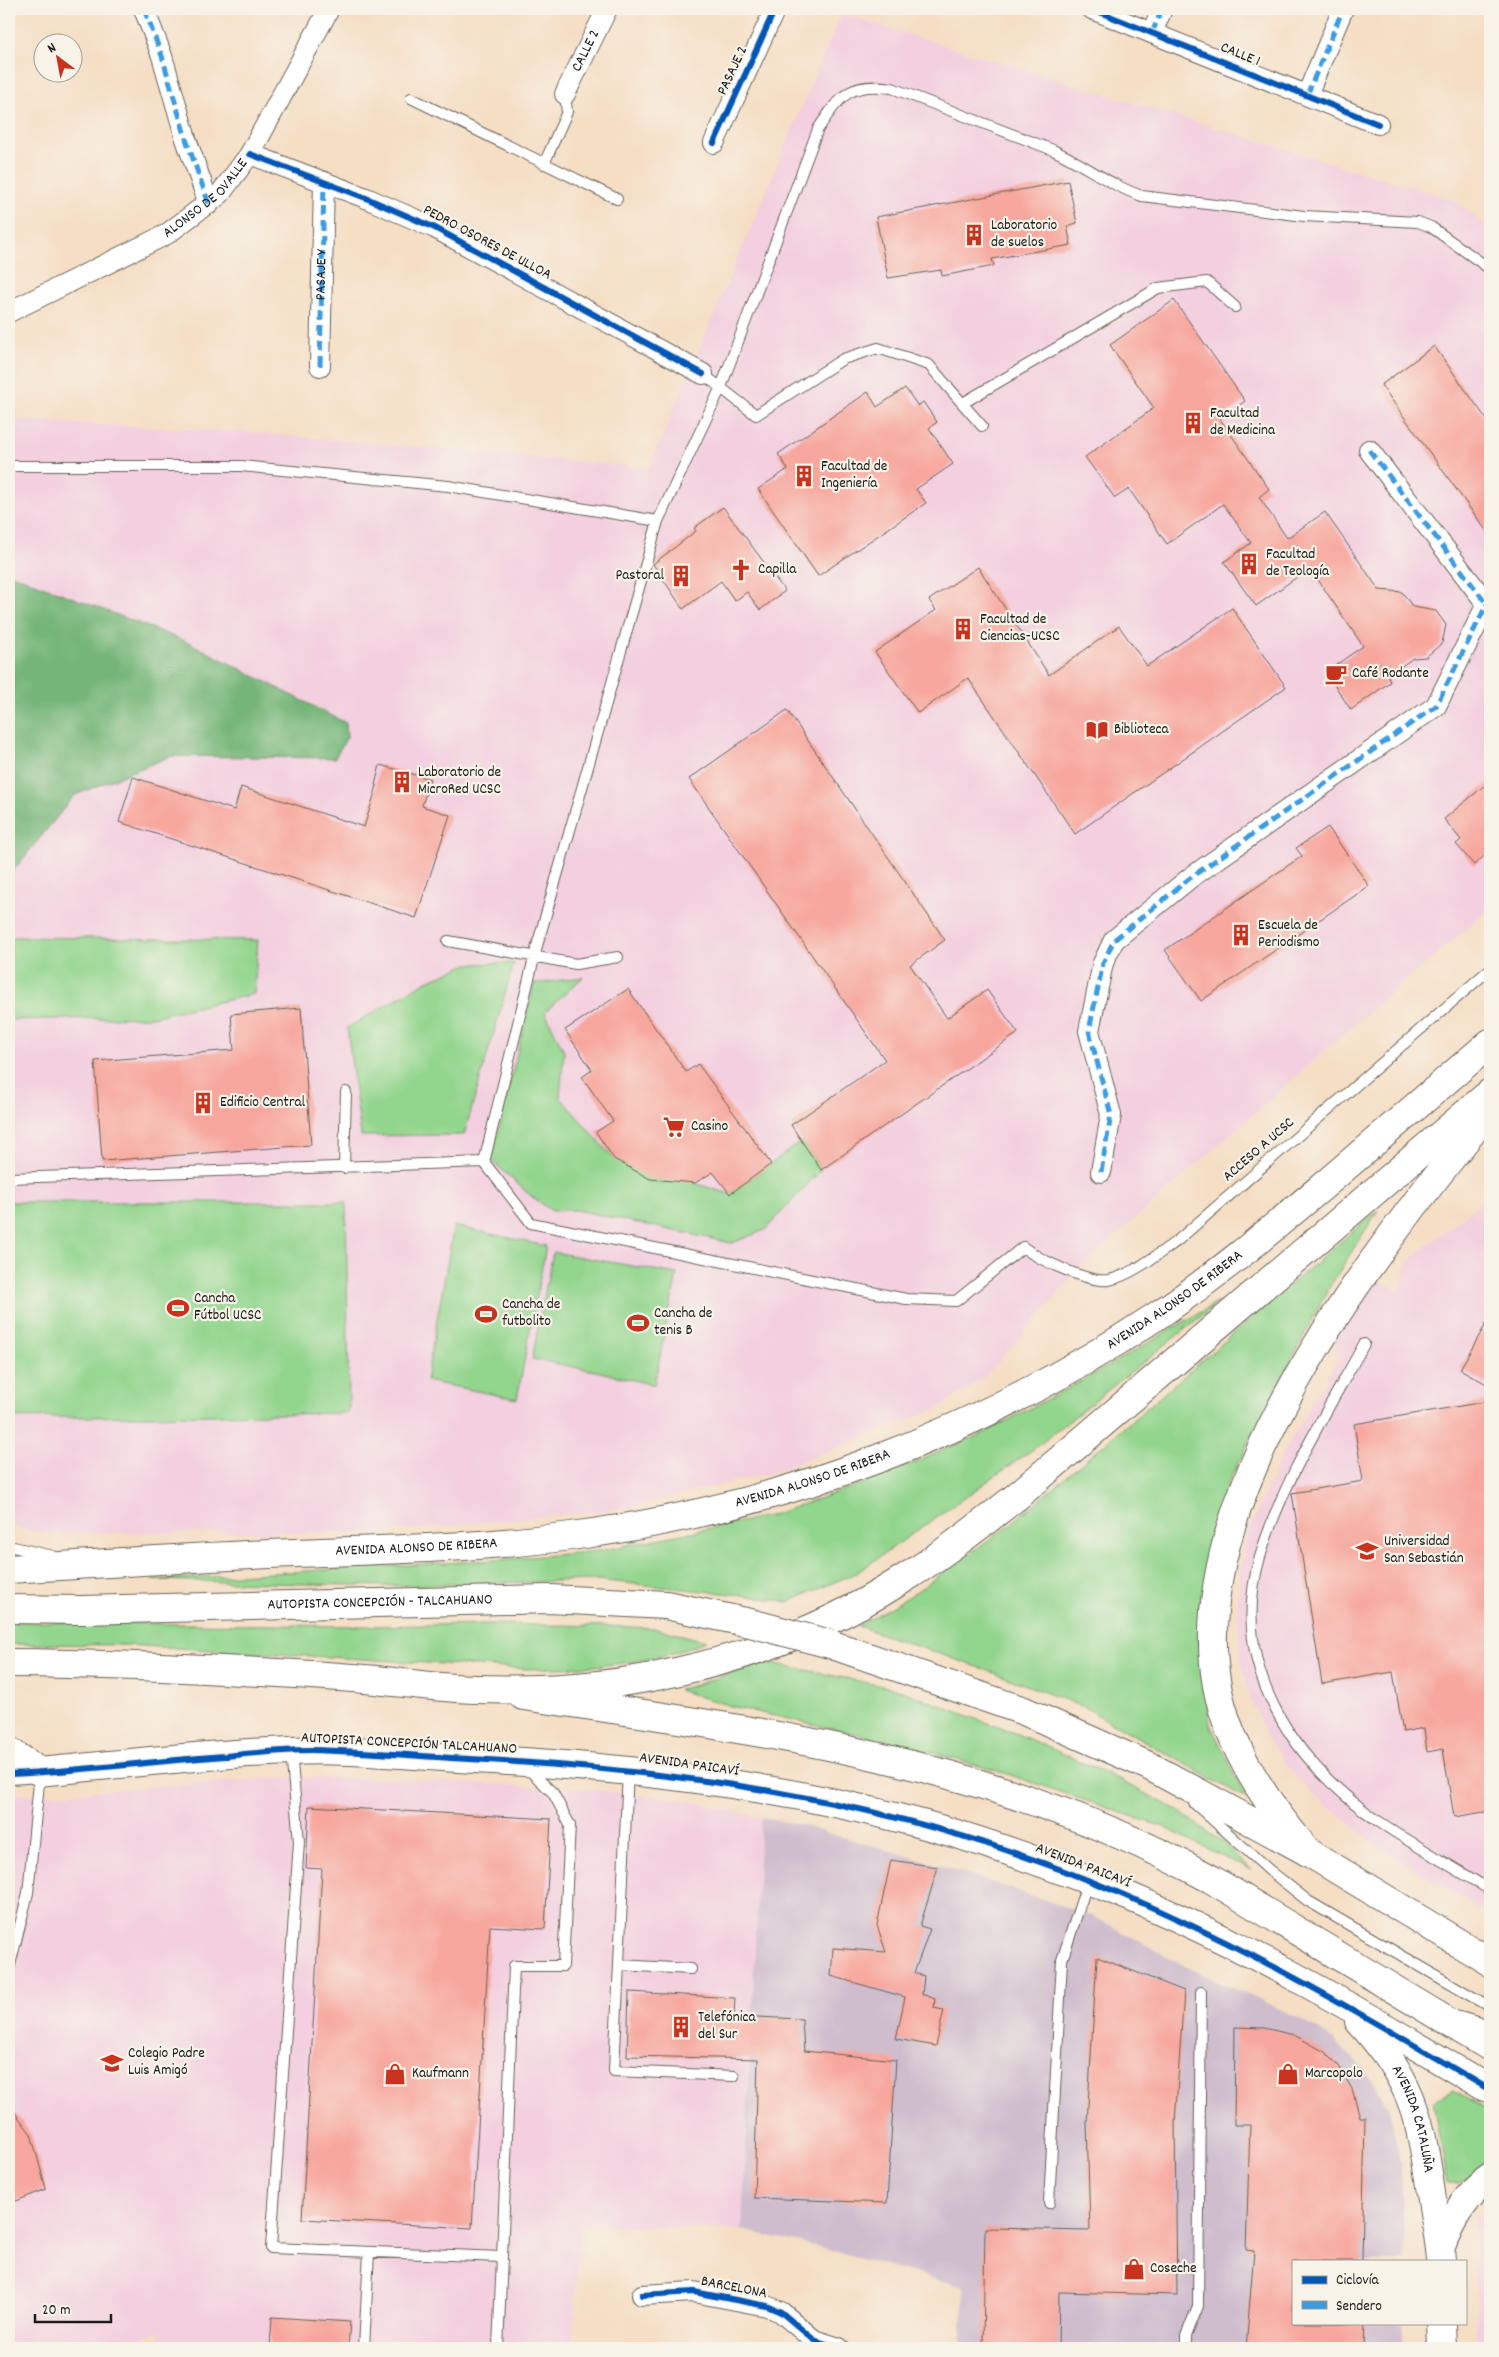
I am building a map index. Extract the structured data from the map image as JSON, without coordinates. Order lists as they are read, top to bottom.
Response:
{
  "streets": {
    "main road": [
      "AVENIDA ALONSO DE RIBERA",
      "AUTOPISTA CONCEPCIÓN - TALCAHUANO",
      "AUTOPISTA CONCEPCIÓN TALCAHUANO",
      "AVENIDA PAICAVÍ",
      "AVENIDA CATALUÑA"
    ],
    "street": [
      "CALLE 2",
      "CALLE 1",
      "PASAJE 2",
      "ALONSO DE OVALLE",
      "PEDRO OSORES DE ULLOA",
      "PASAJE Y",
      "BARCELONA"
    ],
    "lane": ["ACCESO A UCSC"]
  },
  "crossings": [
    ["ALONSO DE OVALLE", "PEDRO OSORES DE ULLOA"],
    ["PEDRO OSORES DE ULLOA", "PASAJE Y"],
    ["AUTOPISTA CONCEPCIÓN TALCAHUANO", "AVENIDA PAICAVÍ"],
    ["AVENIDA PAICAVÍ", "AVENIDA CATALUÑA"]
  ],
  "places": {
    "building": [
      "Laboratorio de suelos",
      "Facultad de Medicina",
      "Facultad de Ingeniería",
      "Facultad de Teología",
      "Pastoral",
      "Facultad de Ciencias-UCSC",
      "Laboratorio de MicroRed UCSC",
      "Escuela de Periodismo",
      "Edificio Central",
      "Telefónica del Sur"
    ],
    "church": ["Capilla"],
    "cafe": ["Café Rodante"],
    "library": ["Biblioteca"],
    "supermarket": ["Casino"],
    "sports": ["Cancha Fútbol UCSC", "Cancha de futbolito", "Cancha de tenis B"],
    "school or university": ["Universidad San Sebastián", "Colegio Padre Luis Amigó"],
    "shop": ["Kaufmann", "Marcopolo", "Coseche"]
  },
  "legend": ["Ciclovía", "Sendero"],
  "scale_bar": "20 m",
  "north": "top left"
}
